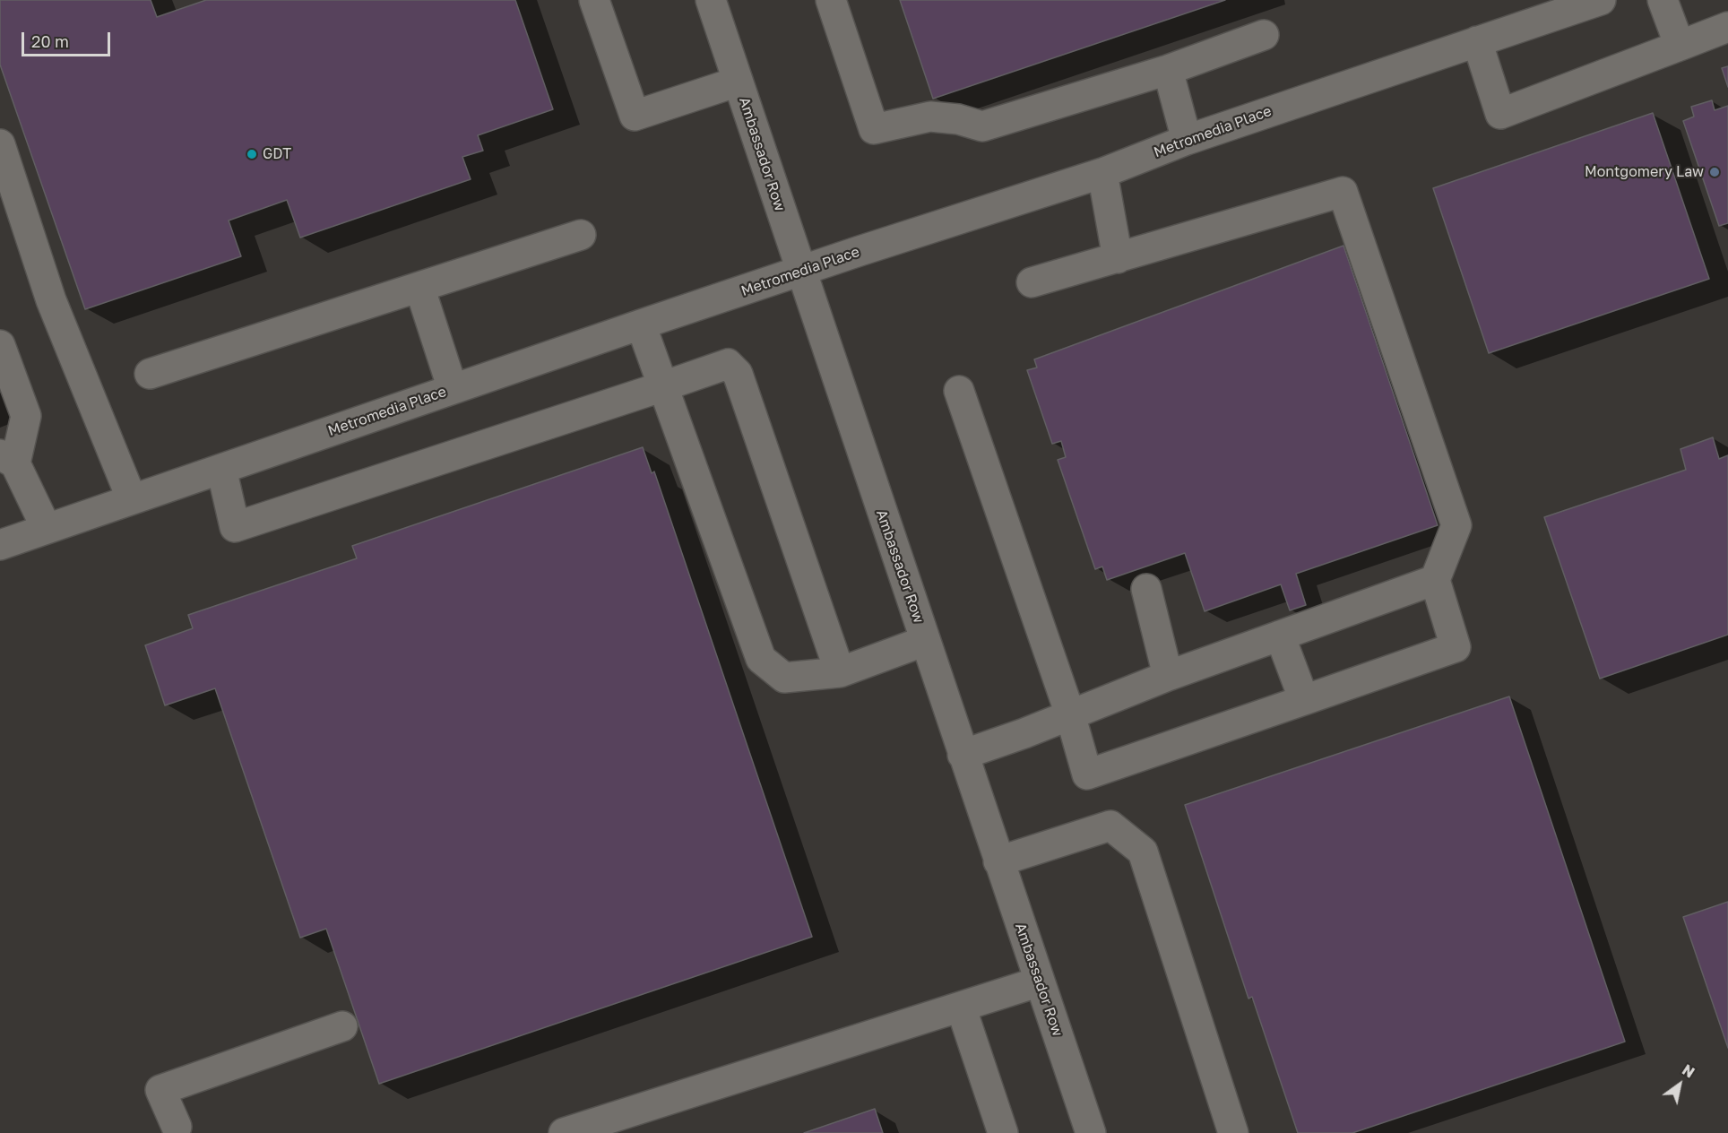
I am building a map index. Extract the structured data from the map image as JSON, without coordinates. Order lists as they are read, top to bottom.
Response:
{
  "streets": {
    "street": ["Metromedia Place", "Ambassador Row"]
  },
  "crossings": [
    ["Metromedia Place", "Ambassador Row"]
  ],
  "places": ["GDT", "Montgomery Law"],
  "scale_bar": "20 m",
  "north": "top right"
}
